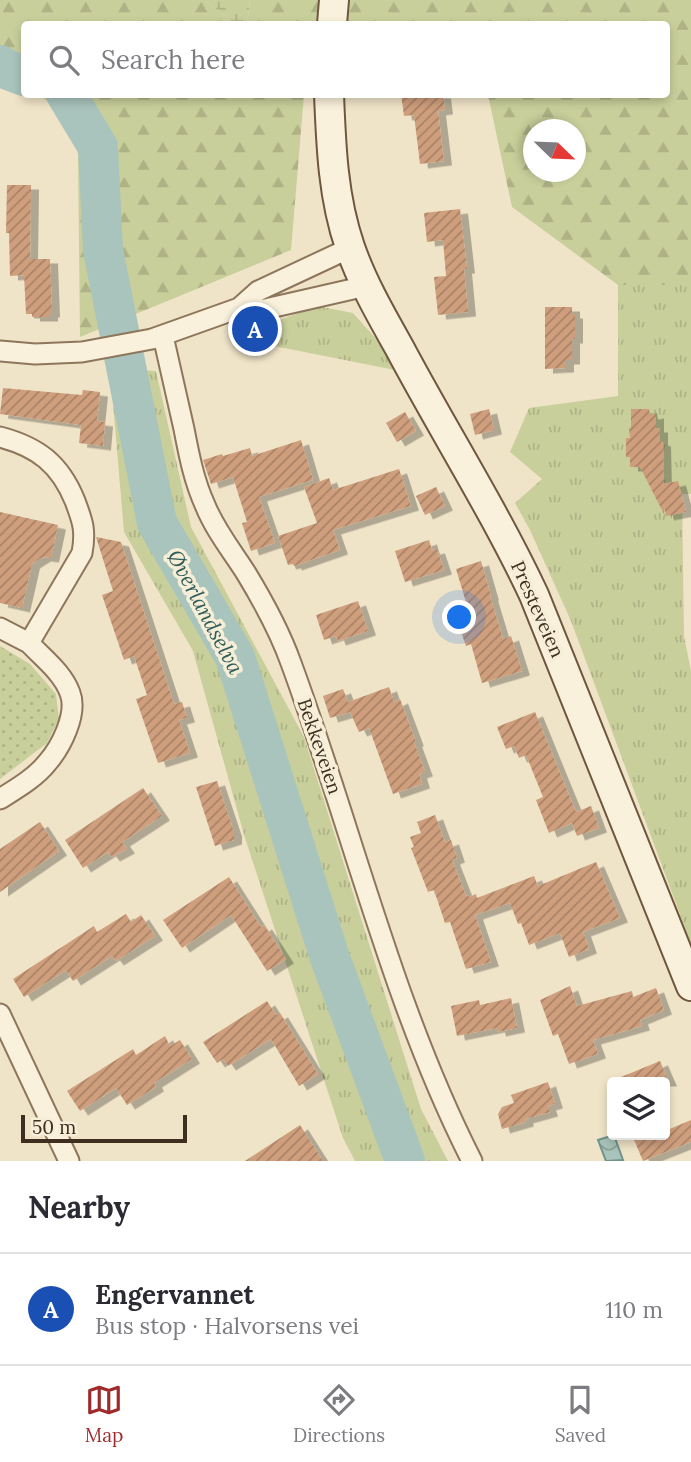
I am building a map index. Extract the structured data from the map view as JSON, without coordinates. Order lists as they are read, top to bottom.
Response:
{
  "streets": {
    "main road": ["Presteveien"],
    "street": ["Bekkeveien"]
  },
  "water": ["Øverlandselva"],
  "scale_bar": "50 m",
  "north": "bottom right",
  "page": {
    "search": "Search here",
    "pins": "A",
    "scale": "50 m",
    "heading": "Nearby",
    "list": [
      {
        "mark": "A",
        "name": "Engervannet",
        "note": "Bus stop · Halvorsens vei",
        "value": "110 m"
      }
    ],
    "nav": ["Map", "Directions", "Saved"]
  }
}
